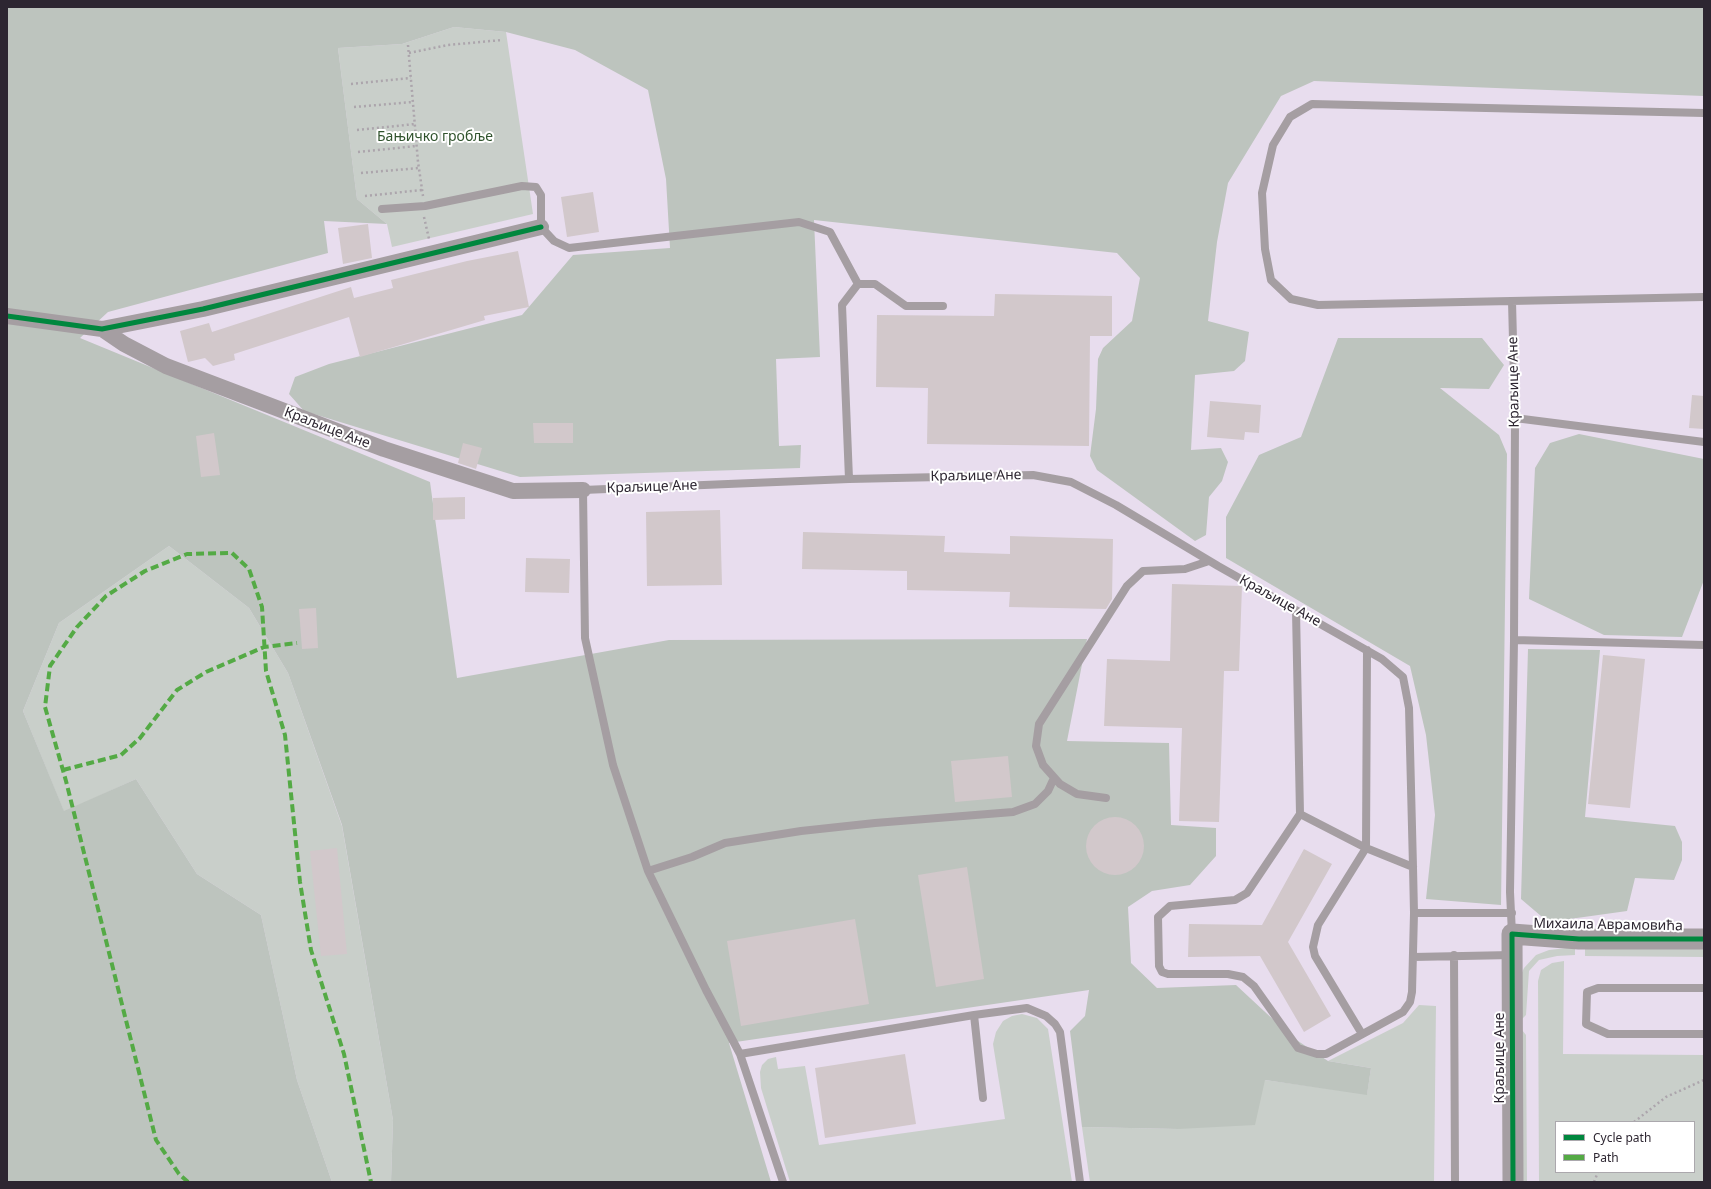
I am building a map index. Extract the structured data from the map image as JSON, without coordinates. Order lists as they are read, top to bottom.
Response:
{
  "streets": {
    "street": ["Краљице Ане", "Михаила Аврамовића"]
  },
  "crossings": [
    ["Краљице Ане", "Михаила Аврамовића"]
  ],
  "parks": ["Бањичко гробље"],
  "legend": ["Cycle path", "Path"]
}
